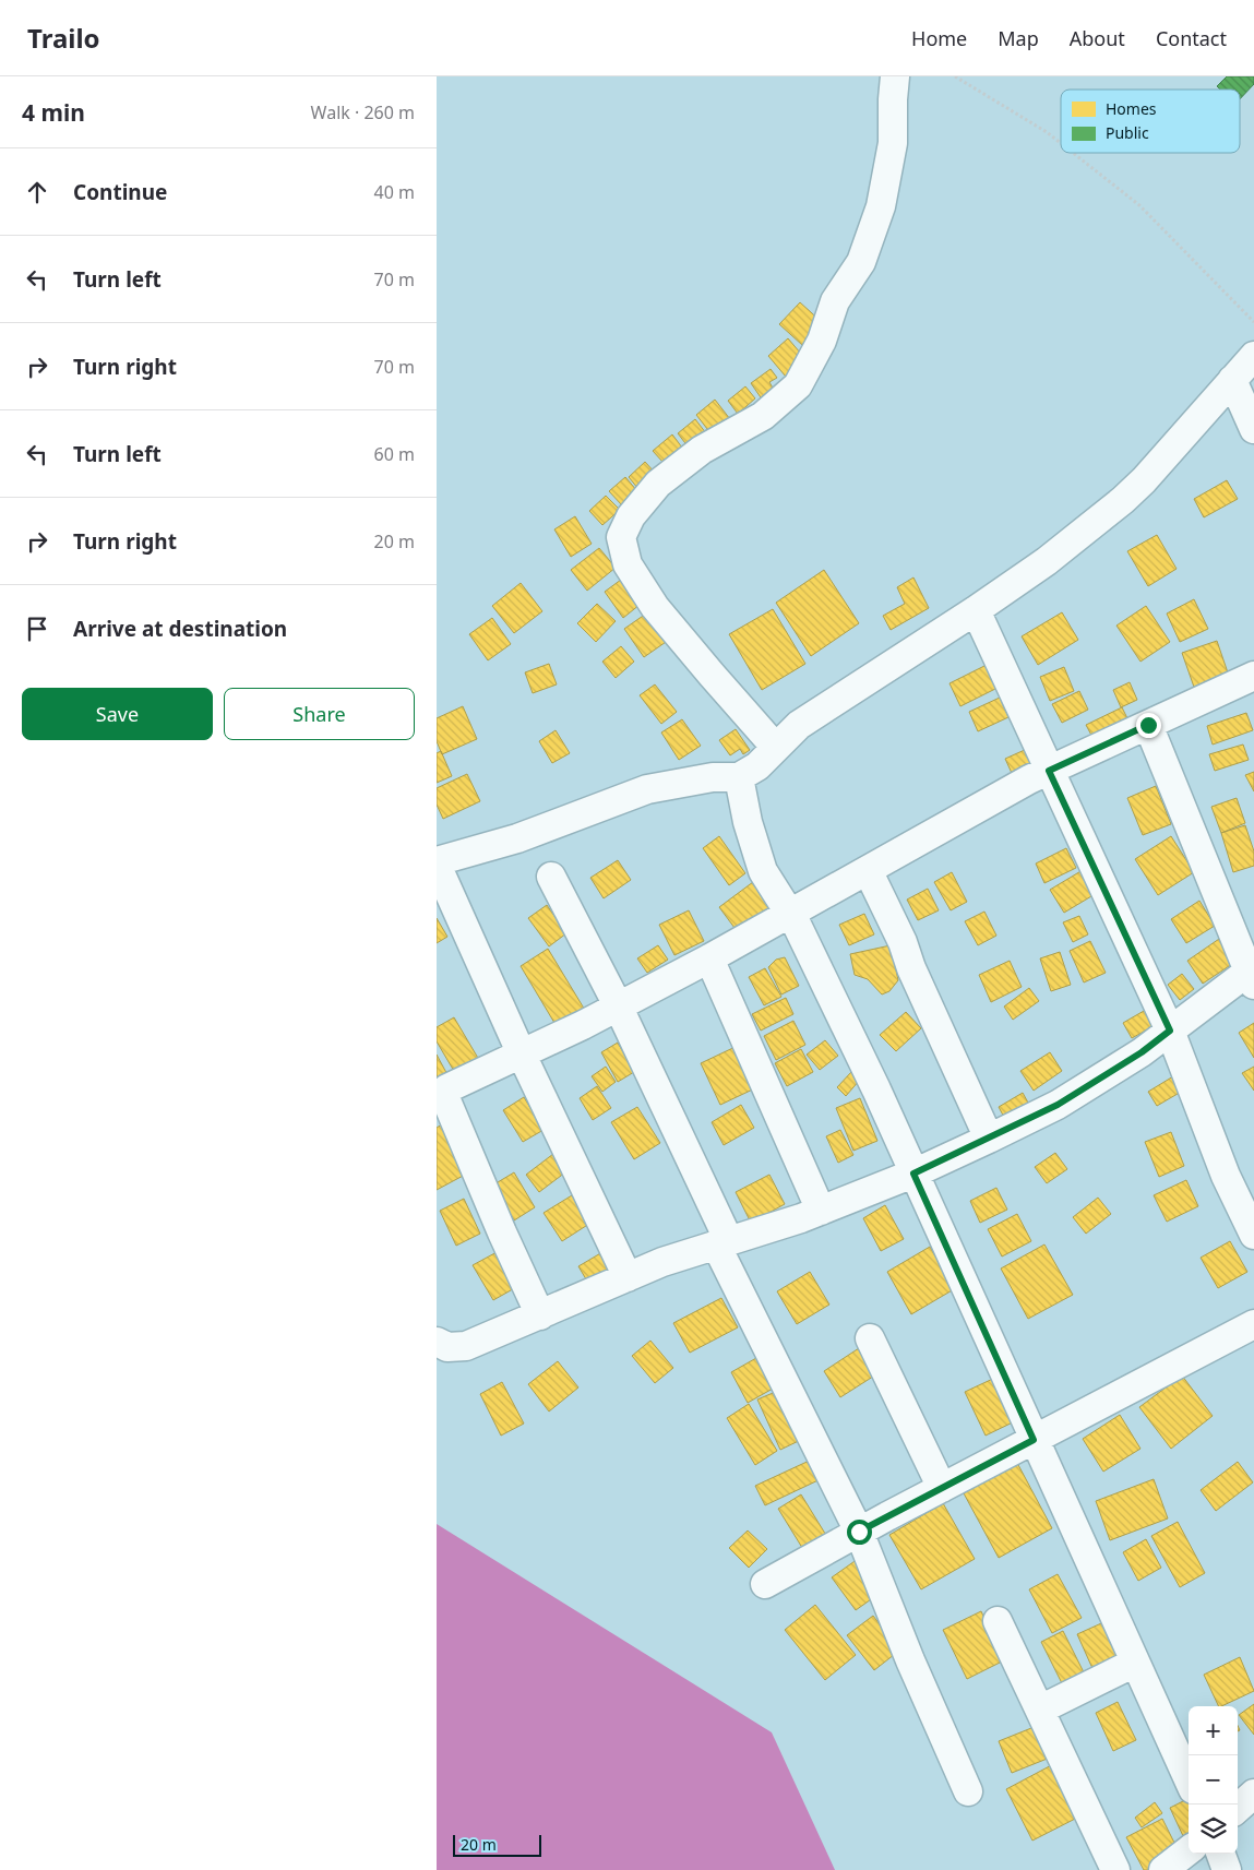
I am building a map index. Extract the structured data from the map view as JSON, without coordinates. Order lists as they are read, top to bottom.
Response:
{
  "legend": ["Homes", "Public"],
  "scale_bar": "20 m",
  "page": {
    "header": "Trailo",
    "nav": [
      "Home",
      "Map",
      "About",
      "Contact"
    ],
    "heading": ["4 min", "Walk · 260 m"],
    "list": [
      ["Continue", "40 m"],
      ["Turn left", "70 m"],
      ["Turn right", "70 m"],
      ["Turn left", "60 m"],
      ["Turn right", "20 m"],
      "Arrive at destination"
    ],
    "buttons": ["Save", "Share"],
    "map_buttons": ["+", "−"],
    "scale": "20 m"
  }
}
